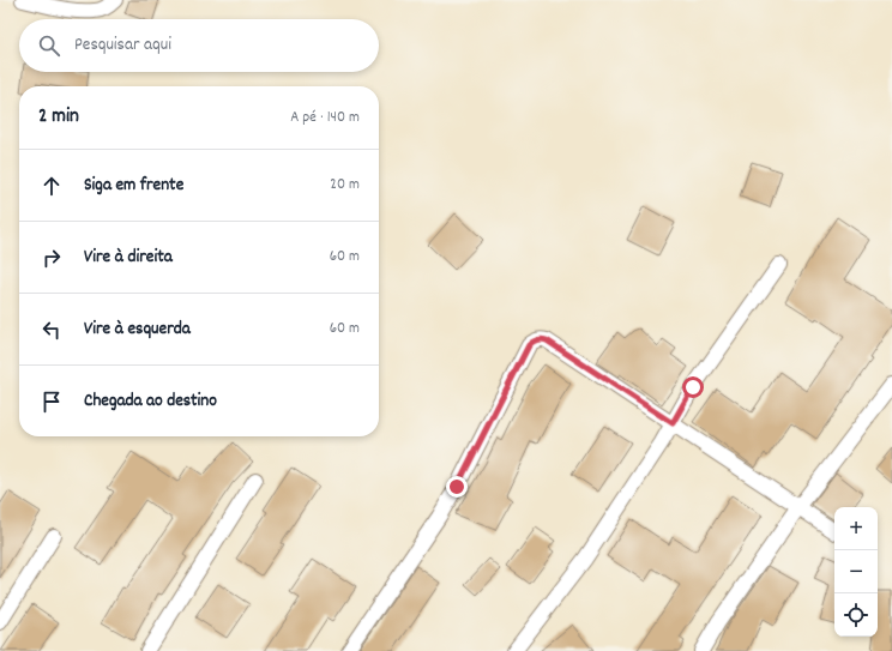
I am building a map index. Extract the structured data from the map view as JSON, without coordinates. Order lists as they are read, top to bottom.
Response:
{
  "page": {
    "search": "Pesquisar aqui",
    "heading": ["2 min", "A pé · 140 m"],
    "list": [
      ["Siga em frente", "20 m"],
      ["Vire à direita", "60 m"],
      ["Vire à esquerda", "60 m"],
      "Chegada ao destino"
    ],
    "map_buttons": ["+", "−"]
  }
}
